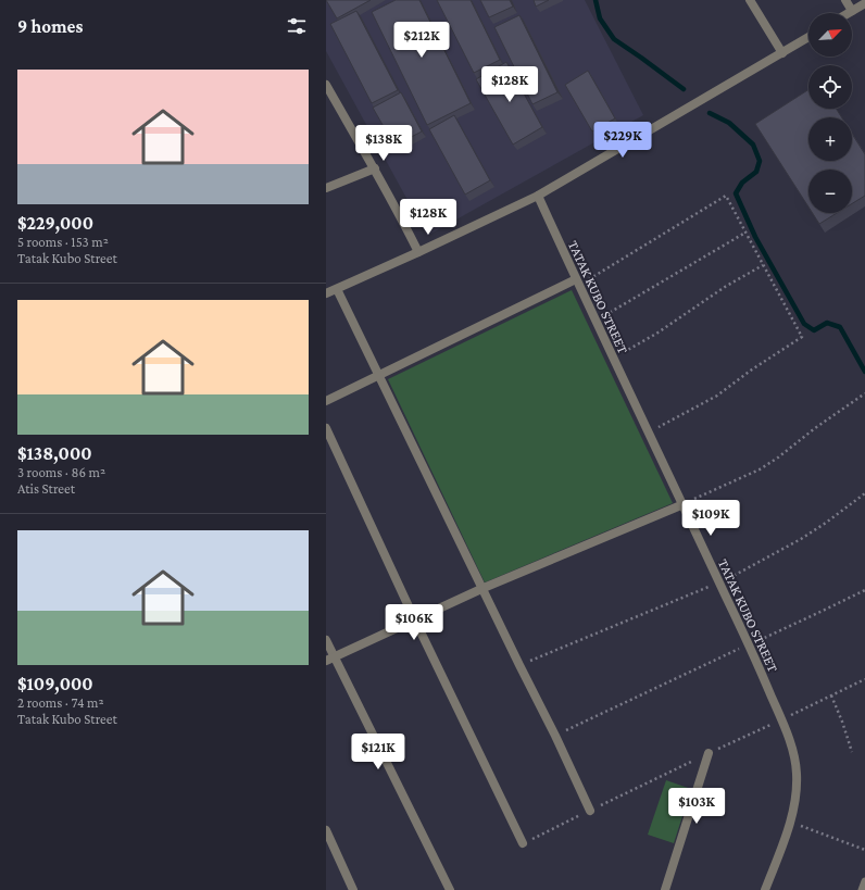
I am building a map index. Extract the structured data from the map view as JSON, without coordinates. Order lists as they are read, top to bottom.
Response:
{
  "streets": {
    "street": ["TATAK KUBO STREET"]
  },
  "north": "top right",
  "page": {
    "heading": "9 homes",
    "map_buttons": ["+", "−"],
    "price": [
      "$212K",
      "$128K",
      "$229K",
      "$138K",
      "$128K",
      "$109K",
      "$106K",
      "$121K",
      "$103K"
    ],
    "list": [
      {
        "name": "$229,000",
        "note": "5 rooms · 153 m² · Tatak Kubo Street"
      },
      {
        "name": "$138,000",
        "note": "3 rooms · 86 m² · Atis Street"
      },
      {
        "name": "$109,000",
        "note": "2 rooms · 74 m² · Tatak Kubo Street"
      }
    ]
  }
}
